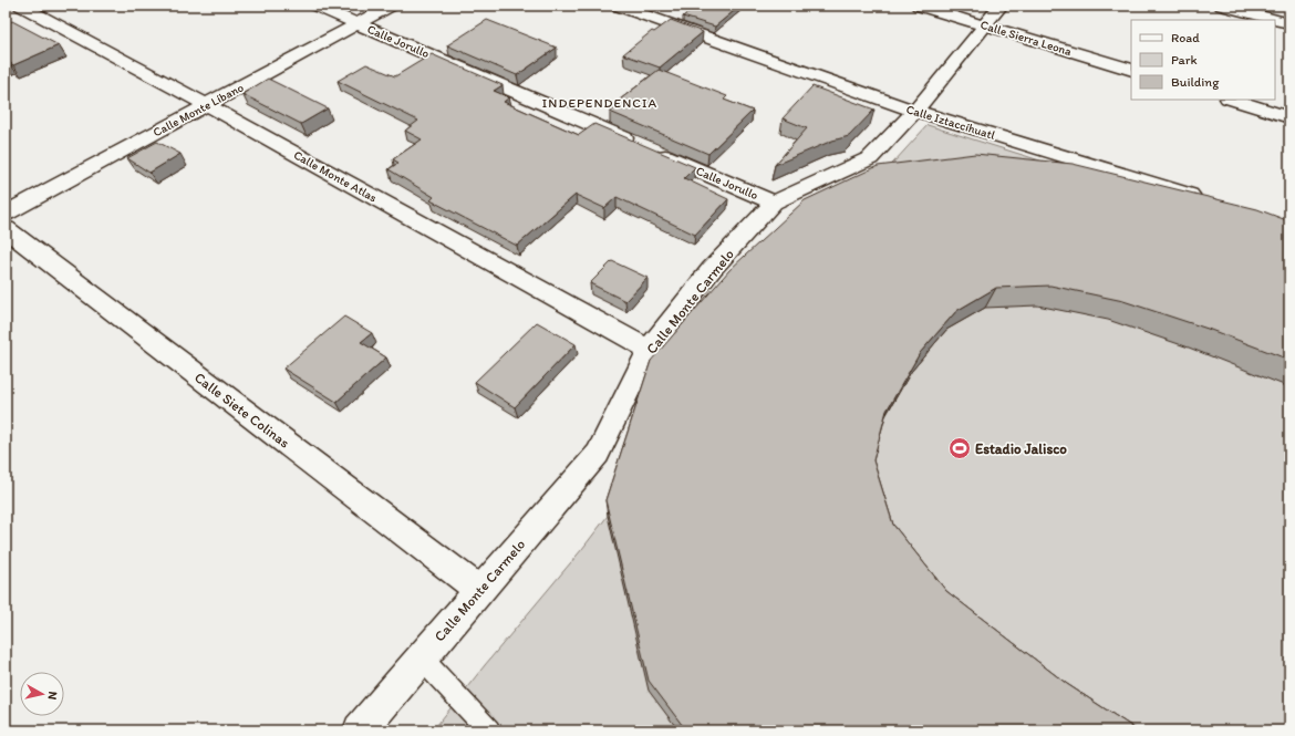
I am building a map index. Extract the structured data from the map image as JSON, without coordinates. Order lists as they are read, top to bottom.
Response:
{
  "streets": {
    "street": [
      "Calle Sierra Leona",
      "Calle Jorullo",
      "Calle Monte Líbano",
      "Calle Iztaccíhuatl",
      "Calle Monte Atlas",
      "Calle Monte Carmelo",
      "Calle Siete Colinas"
    ]
  },
  "crossings": [
    ["Calle Sierra Leona", "Calle Monte Carmelo"],
    ["Calle Jorullo", "Calle Monte Líbano"],
    ["Calle Jorullo", "Calle Monte Carmelo"],
    ["Calle Monte Líbano", "Calle Monte Atlas"],
    ["Calle Iztaccíhuatl", "Calle Monte Carmelo"],
    ["Calle Monte Atlas", "Calle Monte Carmelo"],
    ["Calle Monte Carmelo", "Calle Siete Colinas"]
  ],
  "districts": ["INDEPENDENCIA"],
  "places": {
    "sports": ["Estadio Jalisco"]
  },
  "legend": ["Road", "Park", "Building"],
  "north": "right"
}
